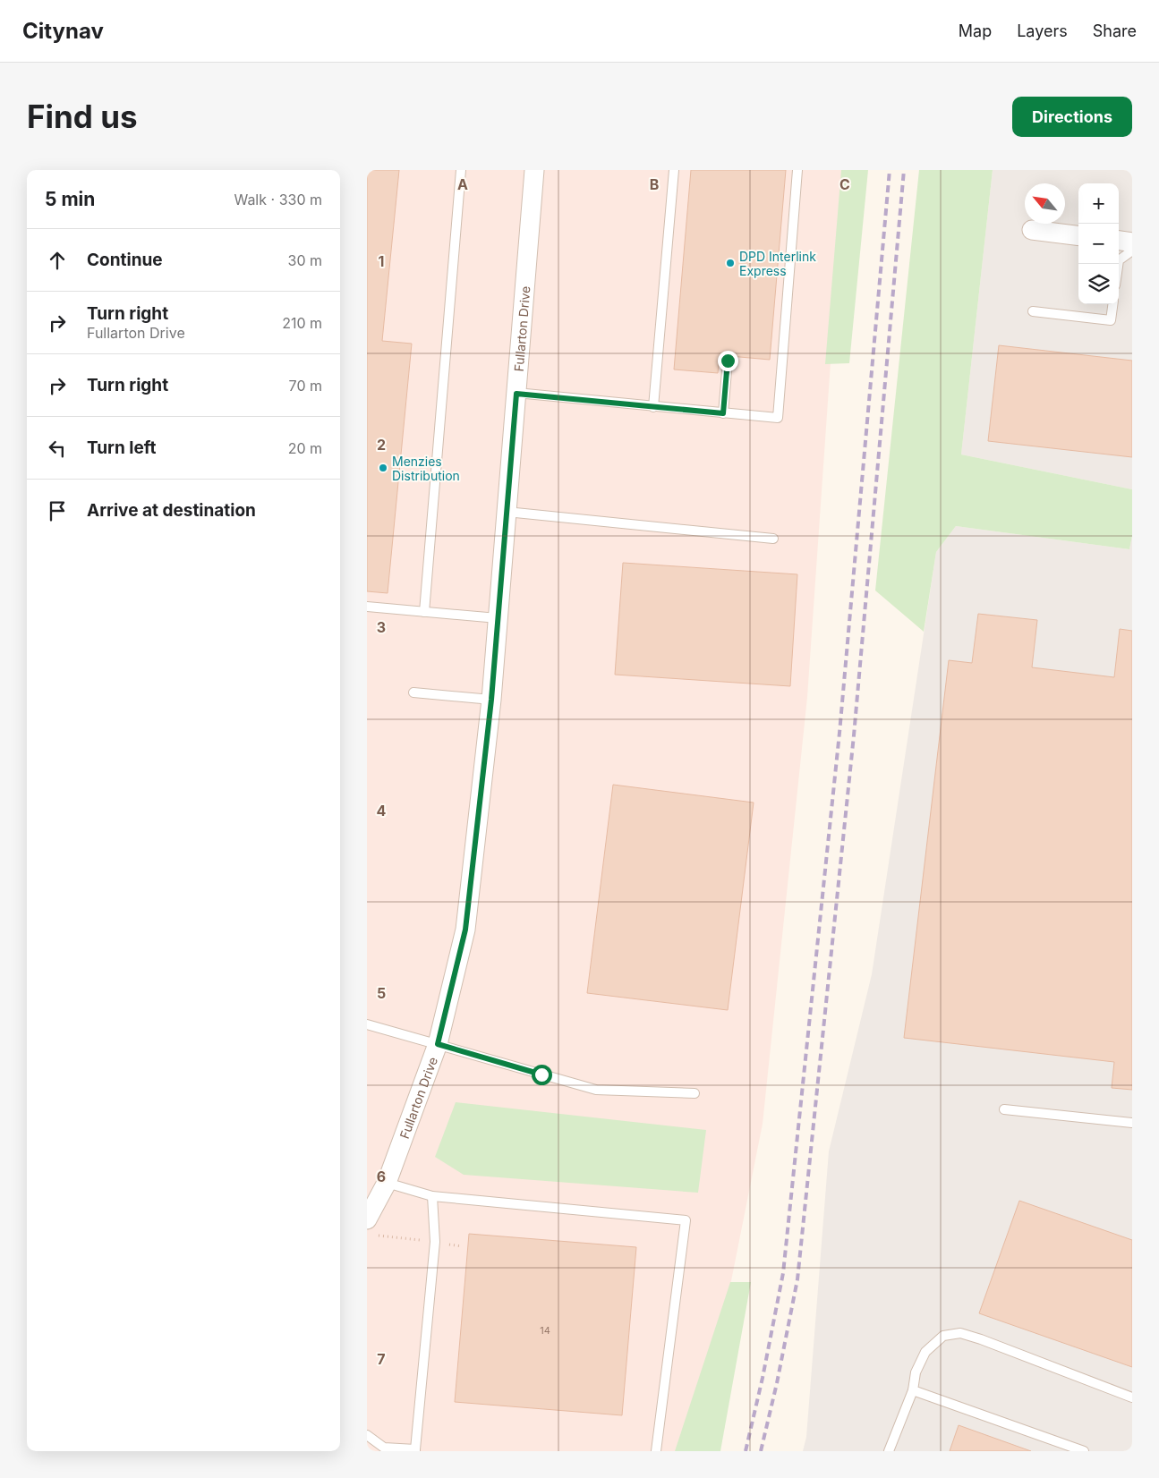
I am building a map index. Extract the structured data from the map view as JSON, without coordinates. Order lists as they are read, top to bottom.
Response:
{
  "streets": {
    "street": ["Fullarton Drive"]
  },
  "places": ["DPD Interlink Express", "Menzies Distribution"],
  "house_numbers": ["14"],
  "north": "top left",
  "page": {
    "header": "Citynav",
    "nav": ["Map", "Layers", "Share"],
    "buttons": "Directions",
    "title": "Find us",
    "heading": ["5 min", "Walk · 330 m"],
    "map_buttons": ["+", "−"],
    "list": [
      ["Continue", "30 m"],
      ["Turn right", "Fullarton Drive", "210 m"],
      ["Turn right", "70 m"],
      ["Turn left", "20 m"],
      "Arrive at destination"
    ]
  },
  "grid": {
    "columns": ["A", "B", "C"],
    "rows": [
      "1",
      "2",
      "3",
      "4",
      "5",
      "6",
      "7"
    ]
  }
}
